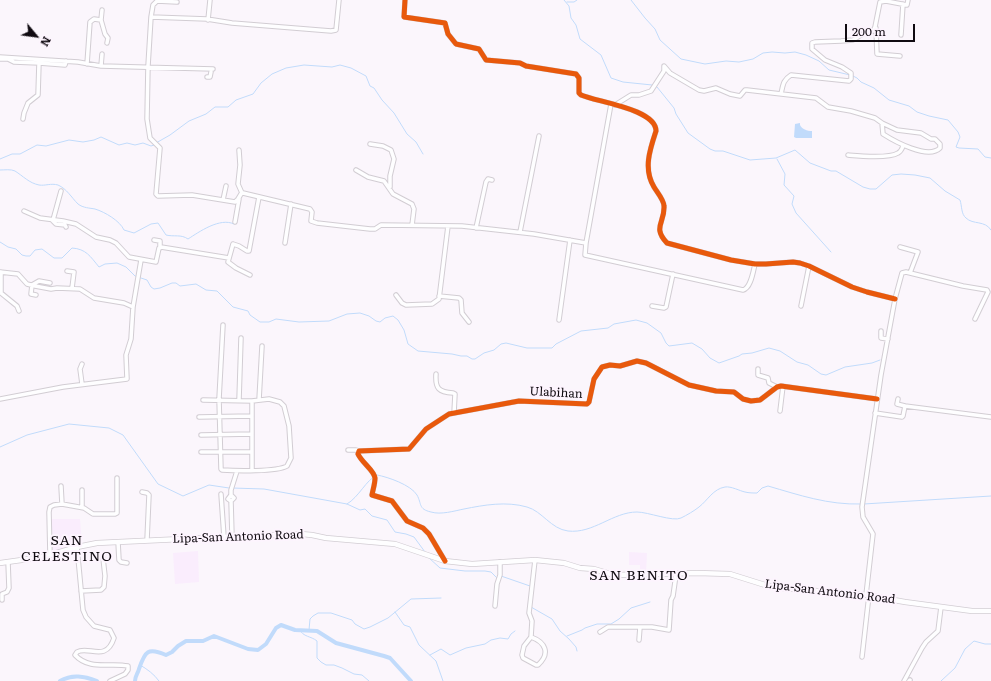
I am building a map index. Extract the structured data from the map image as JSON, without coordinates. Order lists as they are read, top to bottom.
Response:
{
  "streets": {
    "main road": ["Lipa-San Antonio Road"],
    "street": ["Ulabihan"]
  },
  "districts": ["SAN CELESTINO", "SAN BENITO"],
  "scale_bar": "200 m",
  "north": "bottom right"
}
